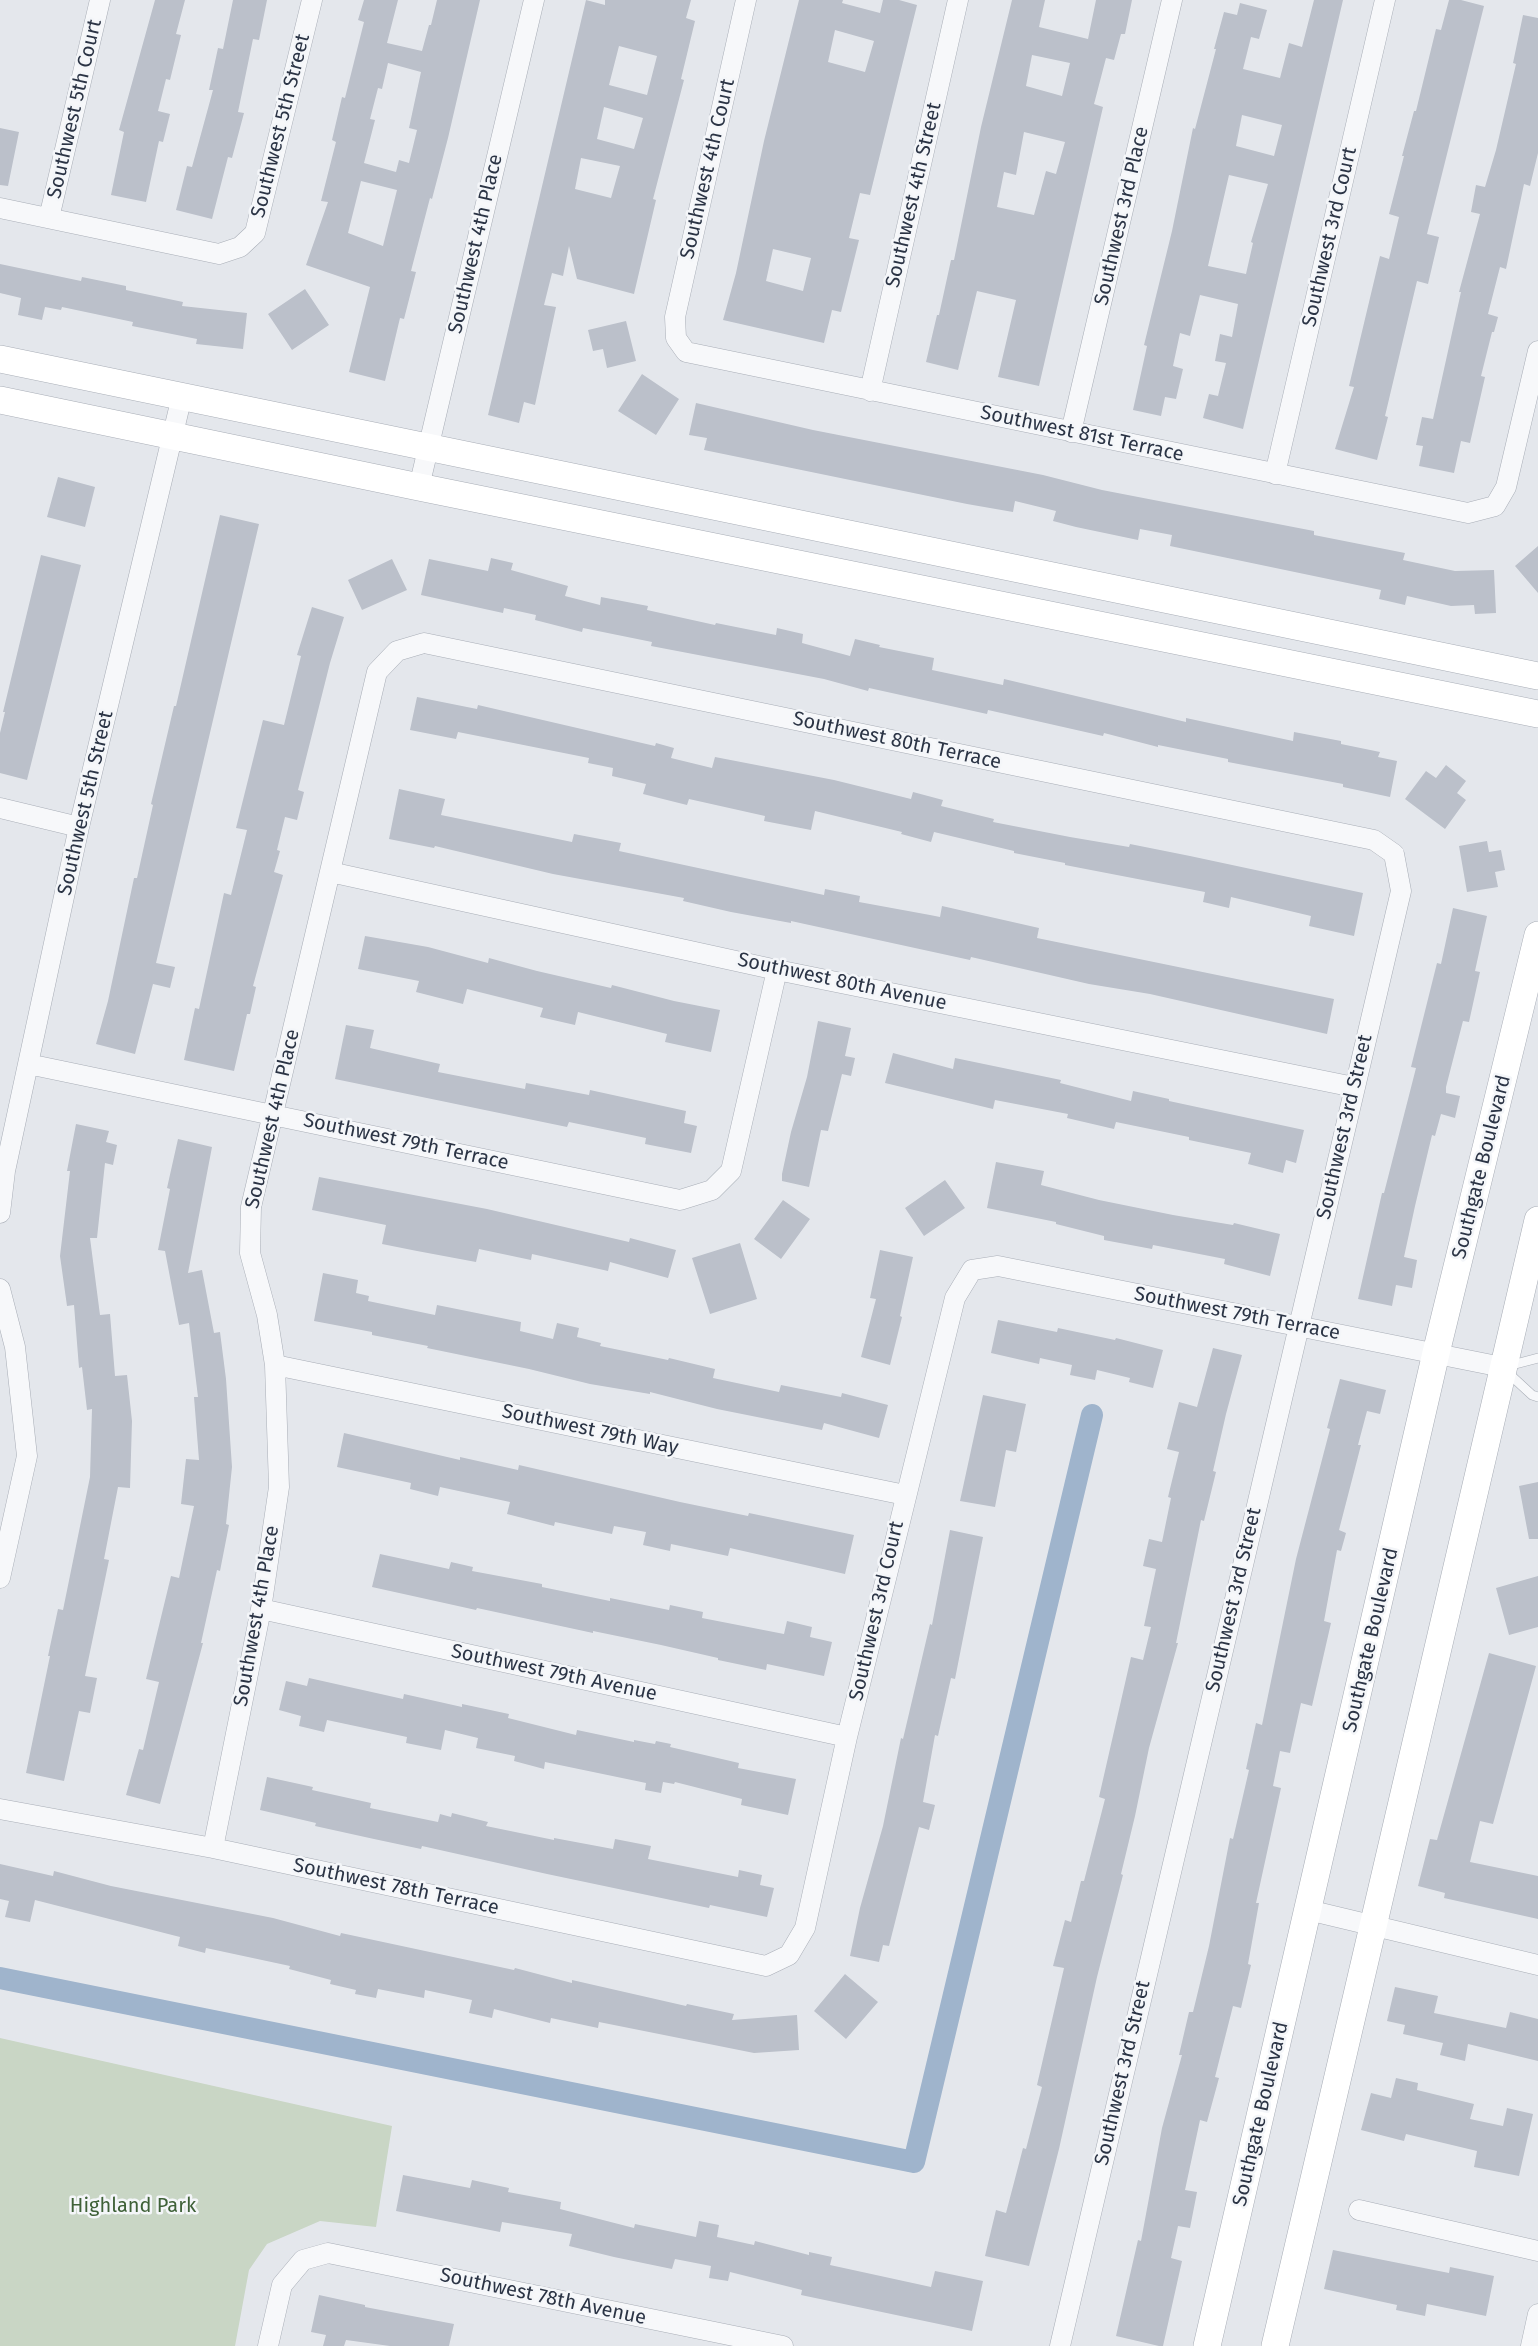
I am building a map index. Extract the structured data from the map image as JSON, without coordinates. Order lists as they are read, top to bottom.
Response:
{
  "streets": {
    "street": [
      "Southwest 5th Court",
      "Southwest 5th Street",
      "Southwest 4th Court",
      "Southwest 4th Street",
      "Southwest 3rd Place",
      "Southwest 3rd Court",
      "Southwest 4th Place",
      "Southwest 81st Terrace",
      "Southwest 80th Terrace",
      "Southwest 80th Avenue",
      "Southwest 3rd Street",
      "Southwest 79th Terrace",
      "Southgate Boulevard",
      "Southwest 79th Way",
      "Southwest 79th Avenue",
      "Southwest 78th Terrace",
      "Southwest 78th Avenue"
    ]
  },
  "crossings": [
    ["Southwest 5th Court", "Southwest 5th Street"],
    ["Southwest 5th Street", "Southwest 79th Terrace"],
    ["Southwest 4th Court", "Southwest 81st Terrace"],
    ["Southwest 4th Street", "Southwest 81st Terrace"],
    ["Southwest 3rd Place", "Southwest 81st Terrace"],
    ["Southwest 3rd Court", "Southwest 81st Terrace"],
    ["Southwest 3rd Court", "Southwest 79th Terrace"],
    ["Southwest 3rd Court", "Southwest 79th Way"],
    ["Southwest 3rd Court", "Southwest 79th Avenue"],
    ["Southwest 3rd Court", "Southwest 78th Terrace"],
    ["Southwest 4th Place", "Southwest 80th Terrace"],
    ["Southwest 4th Place", "Southwest 80th Avenue"],
    ["Southwest 4th Place", "Southwest 79th Terrace"],
    ["Southwest 4th Place", "Southwest 79th Way"],
    ["Southwest 4th Place", "Southwest 79th Avenue"],
    ["Southwest 4th Place", "Southwest 78th Terrace"],
    ["Southwest 80th Terrace", "Southwest 3rd Street"],
    ["Southwest 80th Avenue", "Southwest 3rd Street"],
    ["Southwest 80th Avenue", "Southwest 79th Terrace"],
    ["Southwest 3rd Street", "Southwest 79th Terrace"],
    ["Southwest 79th Terrace", "Southgate Boulevard"]
  ],
  "parks": ["Highland Park"]
}
